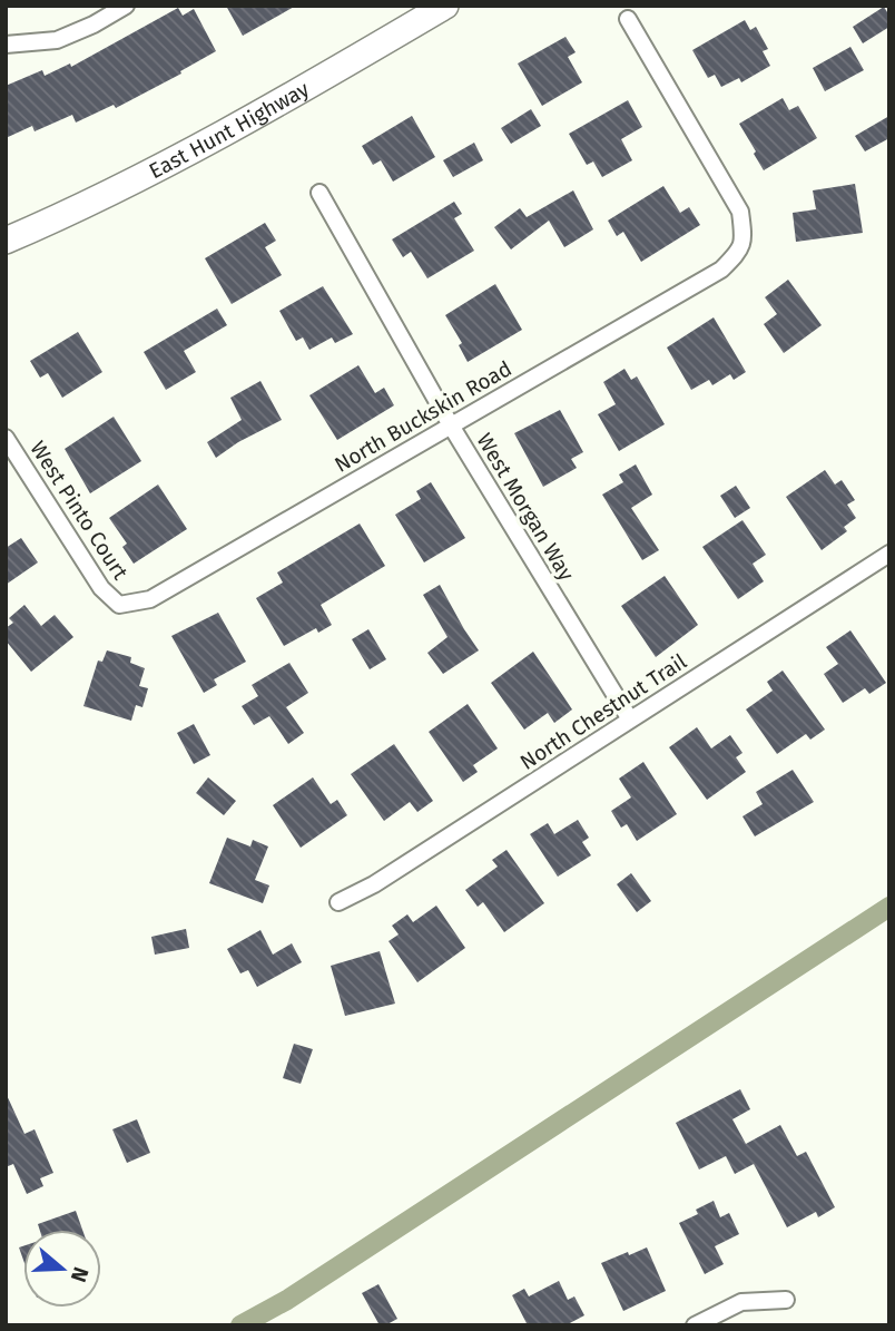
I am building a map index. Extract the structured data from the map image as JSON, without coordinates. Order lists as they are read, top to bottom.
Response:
{
  "streets": {
    "main road": ["East Hunt Highway"],
    "street": [
      "North Buckskin Road",
      "West Morgan Way",
      "West Pinto Court",
      "North Chestnut Trail"
    ]
  },
  "crossings": [
    ["North Buckskin Road", "West Morgan Way"],
    ["North Buckskin Road", "West Pinto Court"],
    ["West Morgan Way", "North Chestnut Trail"]
  ],
  "north": "right"
}
